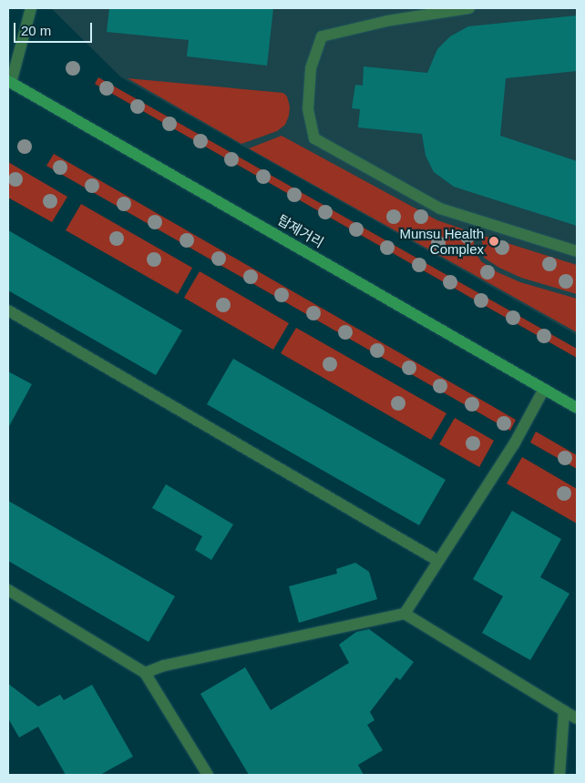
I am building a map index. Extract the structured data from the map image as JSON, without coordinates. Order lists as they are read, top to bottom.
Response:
{
  "streets": {
    "main road": ["탑제거리"]
  },
  "places": ["Munsu Health Complex"],
  "scale_bar": "20 m"
}
